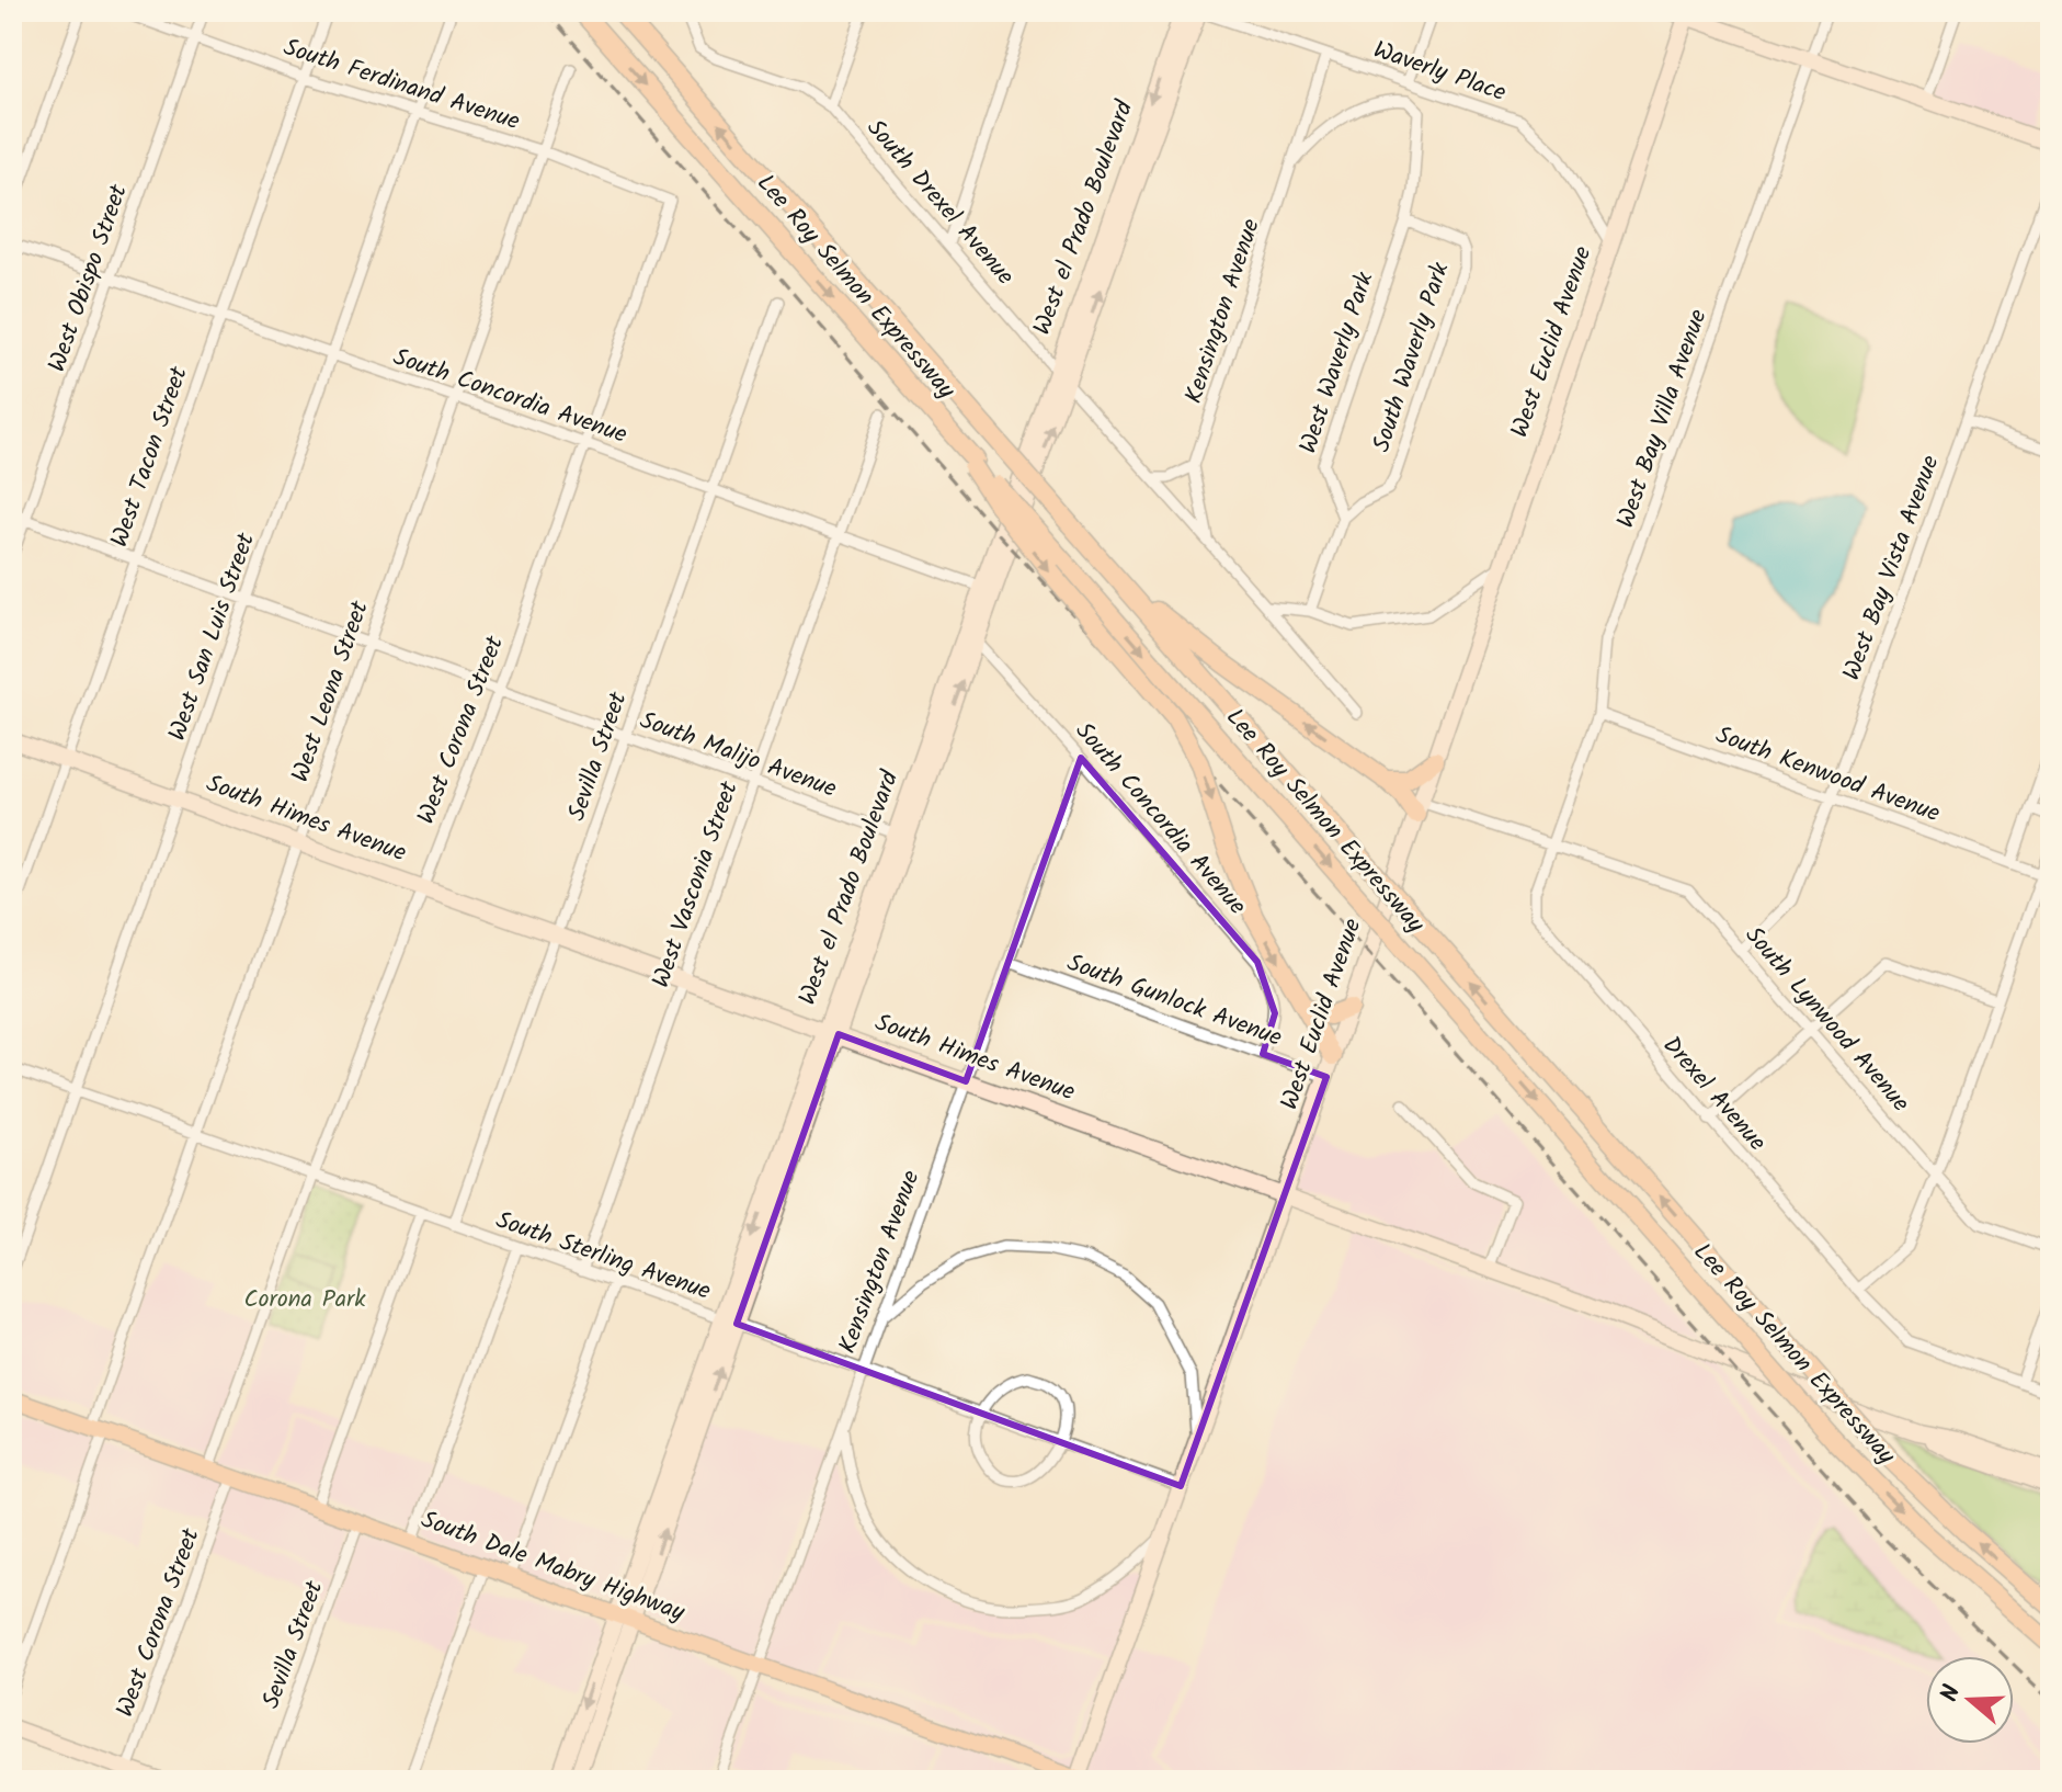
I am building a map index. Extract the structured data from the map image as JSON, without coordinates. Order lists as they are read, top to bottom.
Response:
{
  "streets": {
    "highway": ["Lee Roy Selmon Expressway"],
    "main road": ["South Dale Mabry Highway"],
    "street": [
      "Waverly Place",
      "South Ferdinand Avenue",
      "South Drexel Avenue",
      "West el Prado Boulevard",
      "West Obispo Street",
      "Kensington Avenue",
      "West Euclid Avenue",
      "South Waverly Park",
      "West Waverly Park",
      "South Concordia Avenue",
      "West Bay Villa Avenue",
      "West Tacon Street",
      "West Bay Vista Avenue",
      "West San Luis Street",
      "West Leona Street",
      "West Corona Street",
      "South Malijo Avenue",
      "Sevilla Street",
      "South Kenwood Avenue",
      "South Himes Avenue",
      "West Vasconia Street",
      "South Gunlock Avenue",
      "South Lynwood Avenue",
      "Drexel Avenue",
      "South Sterling Avenue"
    ]
  },
  "crossings": [
    ["Waverly Place", "West el Prado Boulevard"],
    ["Waverly Place", "Kensington Avenue"],
    ["Waverly Place", "West Euclid Avenue"],
    ["South Ferdinand Avenue", "West Obispo Street"],
    ["South Ferdinand Avenue", "West Tacon Street"],
    ["South Ferdinand Avenue", "West San Luis Street"],
    ["South Ferdinand Avenue", "West Leona Street"],
    ["South Ferdinand Avenue", "West Corona Street"],
    ["South Drexel Avenue", "West el Prado Boulevard"],
    ["South Drexel Avenue", "Kensington Avenue"],
    ["West el Prado Boulevard", "South Concordia Avenue"],
    ["West el Prado Boulevard", "South Malijo Avenue"],
    ["West el Prado Boulevard", "South Himes Avenue"],
    ["West el Prado Boulevard", "South Sterling Avenue"],
    ["West el Prado Boulevard", "South Dale Mabry Highway"],
    ["West Obispo Street", "South Concordia Avenue"],
    ["West Obispo Street", "South Malijo Avenue"],
    ["Lee Roy Selmon Expressway", "West Euclid Avenue"],
    ["Kensington Avenue", "West Waverly Park"],
    ["Kensington Avenue", "South Concordia Avenue"],
    ["Kensington Avenue", "South Himes Avenue"],
    ["Kensington Avenue", "South Gunlock Avenue"],
    ["Kensington Avenue", "South Sterling Avenue"],
    ["Kensington Avenue", "South Dale Mabry Highway"],
    ["West Euclid Avenue", "South Himes Avenue"],
    ["West Euclid Avenue", "South Gunlock Avenue"],
    ["West Euclid Avenue", "South Sterling Avenue"],
    ["West Euclid Avenue", "South Dale Mabry Highway"],
    ["South Waverly Park", "West Waverly Park"],
    ["South Concordia Avenue", "West Tacon Street"],
    ["South Concordia Avenue", "West San Luis Street"],
    ["South Concordia Avenue", "West Leona Street"],
    ["South Concordia Avenue", "West Corona Street"],
    ["South Concordia Avenue", "Sevilla Street"],
    ["South Concordia Avenue", "West Vasconia Street"],
    ["South Concordia Avenue", "South Gunlock Avenue"],
    ["West Bay Villa Avenue", "South Kenwood Avenue"],
    ["West Bay Villa Avenue", "South Lynwood Avenue"],
    ["West Bay Villa Avenue", "Drexel Avenue"],
    ["West Tacon Street", "South Malijo Avenue"],
    ["West Tacon Street", "South Himes Avenue"],
    ["West Bay Vista Avenue", "South Kenwood Avenue"],
    ["West Bay Vista Avenue", "South Lynwood Avenue"],
    ["West San Luis Street", "South Malijo Avenue"],
    ["West San Luis Street", "South Himes Avenue"],
    ["West San Luis Street", "South Sterling Avenue"],
    ["West Leona Street", "South Malijo Avenue"],
    ["West Leona Street", "South Himes Avenue"],
    ["West Leona Street", "South Sterling Avenue"],
    ["West Leona Street", "South Dale Mabry Highway"],
    ["West Corona Street", "South Malijo Avenue"],
    ["West Corona Street", "South Himes Avenue"],
    ["West Corona Street", "South Sterling Avenue"],
    ["West Corona Street", "South Dale Mabry Highway"],
    ["South Malijo Avenue", "Sevilla Street"],
    ["South Malijo Avenue", "West Vasconia Street"],
    ["Sevilla Street", "South Himes Avenue"],
    ["Sevilla Street", "South Sterling Avenue"],
    ["Sevilla Street", "South Dale Mabry Highway"],
    ["South Himes Avenue", "West Vasconia Street"],
    ["West Vasconia Street", "South Sterling Avenue"],
    ["South Lynwood Avenue", "Drexel Avenue"]
  ],
  "parks": ["Corona Park"],
  "north": "left"
}
